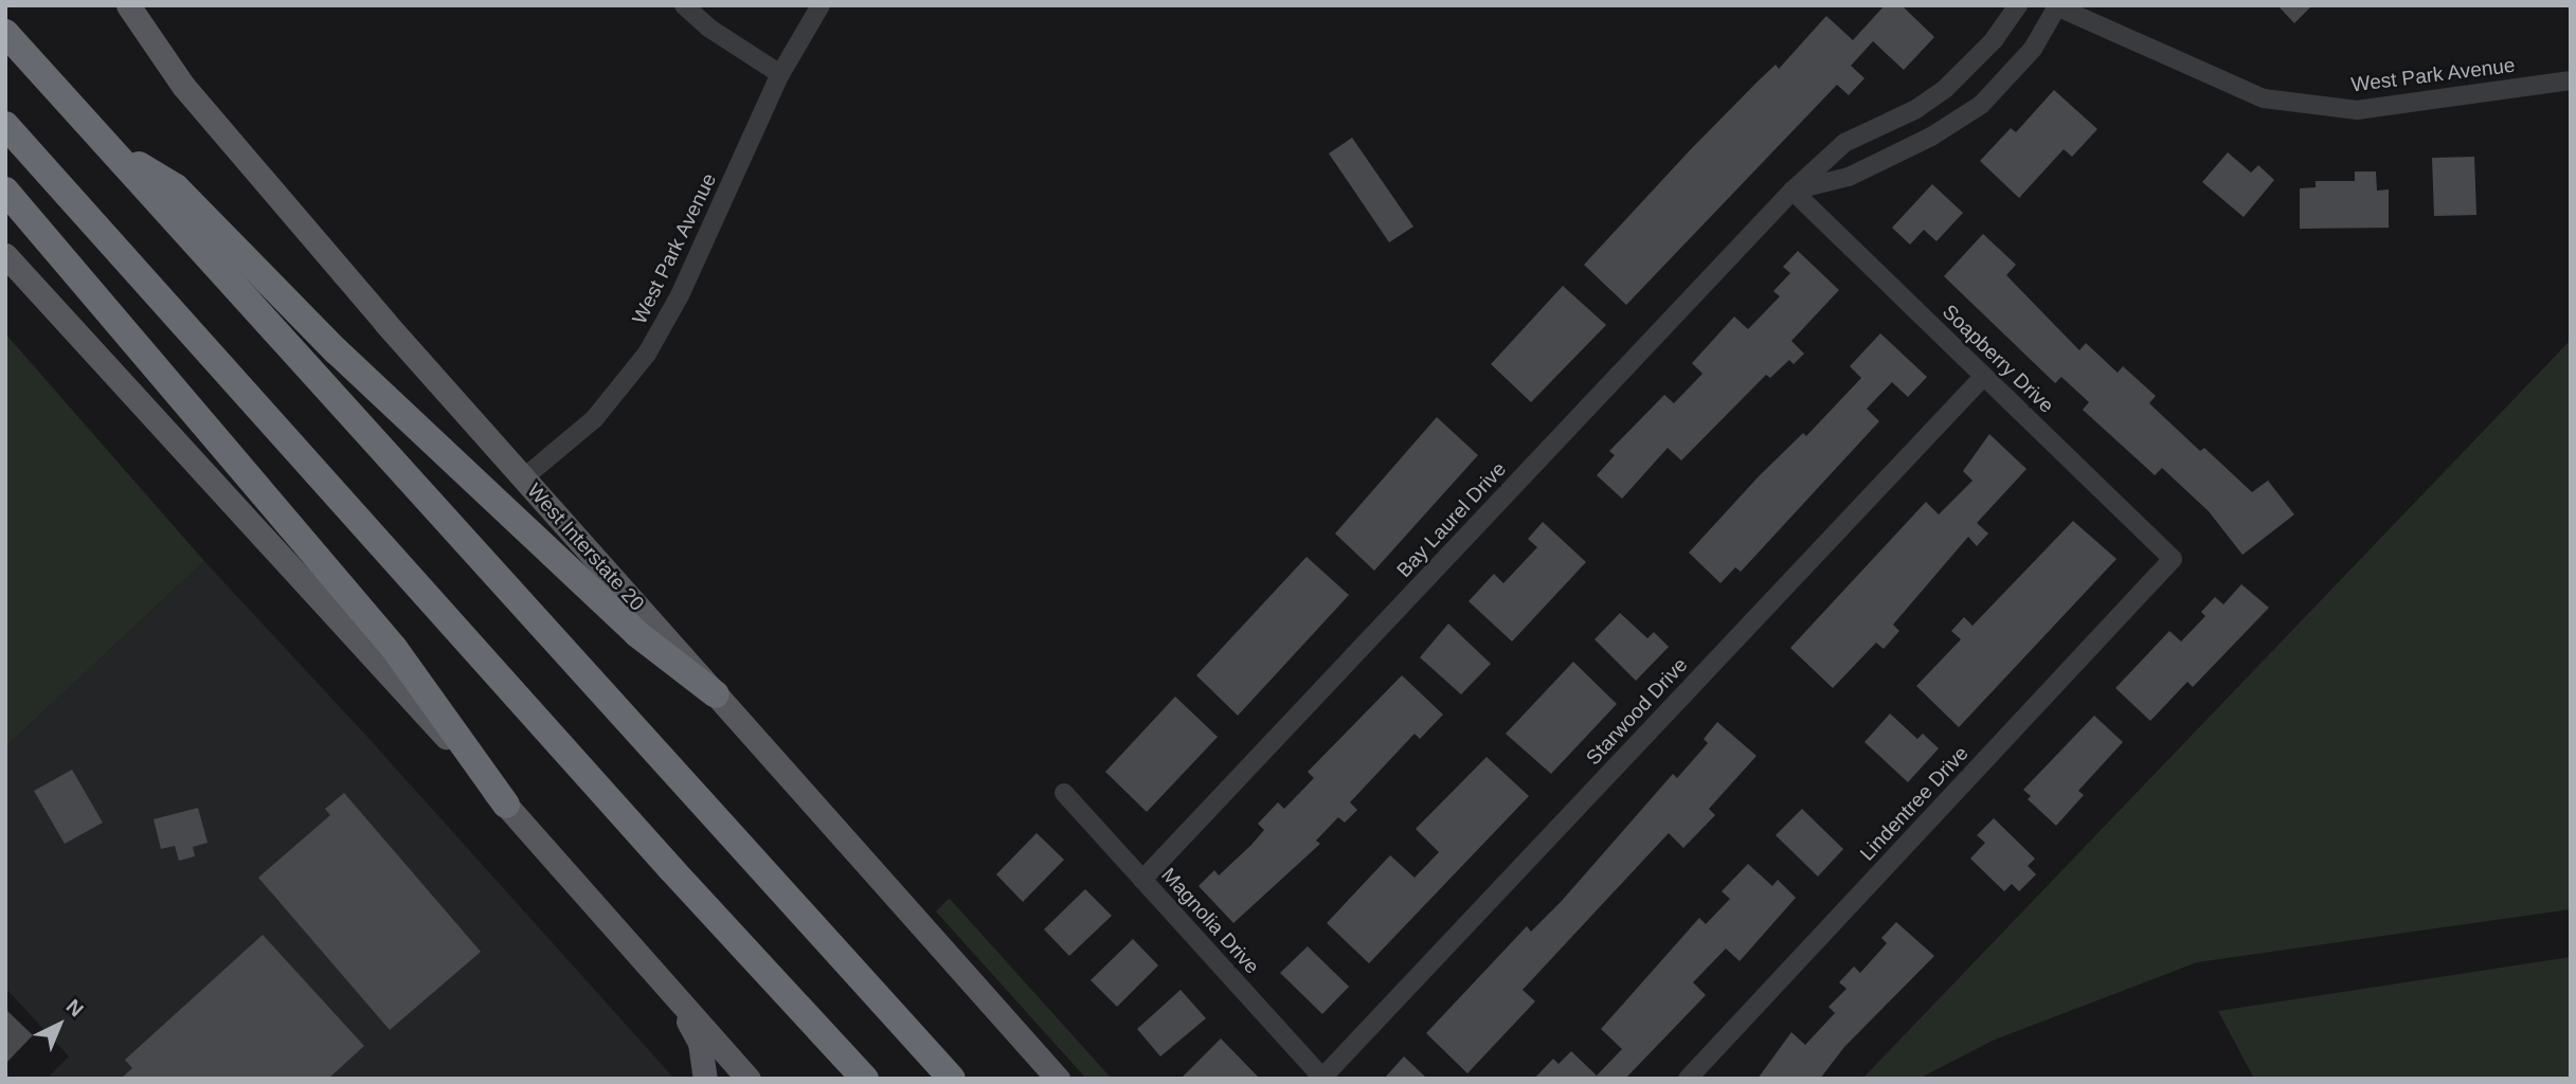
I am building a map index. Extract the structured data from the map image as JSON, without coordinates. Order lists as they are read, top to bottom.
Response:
{
  "streets": {
    "main road": ["West Interstate 20"],
    "street": [
      "West Park Avenue",
      "Soapberry Drive",
      "Bay Laurel Drive",
      "Starwood Drive",
      "Lindentree Drive",
      "Magnolia Drive"
    ]
  },
  "crossings": [
    ["West Park Avenue", "West Interstate 20"],
    ["Soapberry Drive", "Bay Laurel Drive"],
    ["Soapberry Drive", "Starwood Drive"],
    ["Soapberry Drive", "Lindentree Drive"],
    ["Bay Laurel Drive", "Magnolia Drive"],
    ["Starwood Drive", "Magnolia Drive"]
  ],
  "north": "top right"
}
